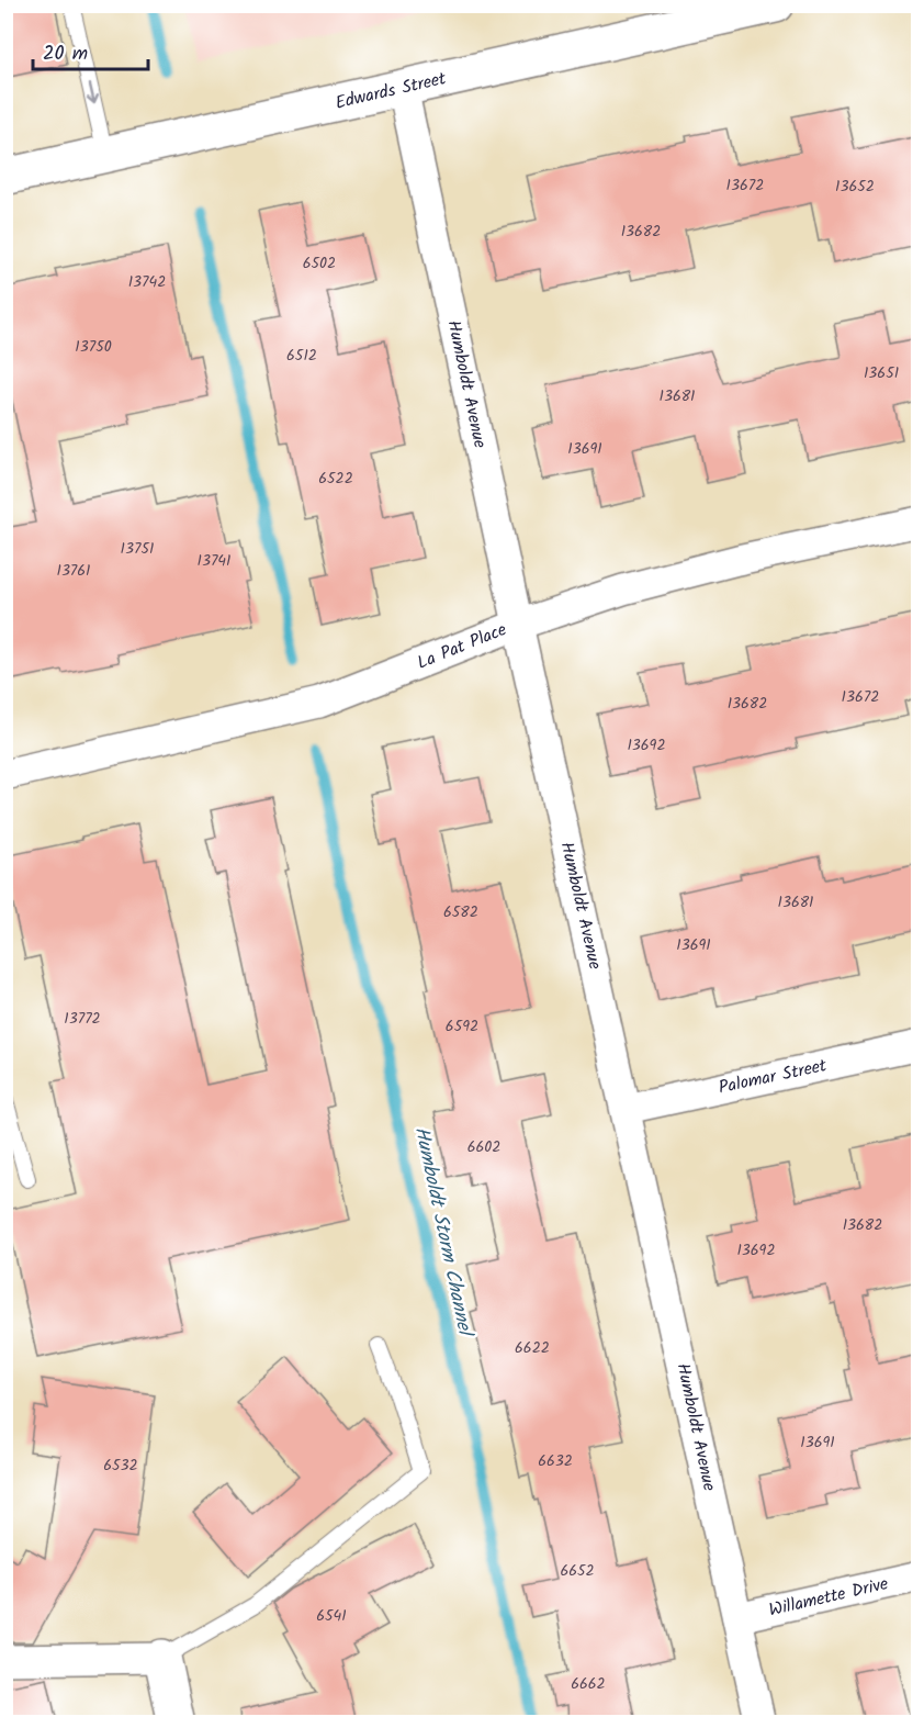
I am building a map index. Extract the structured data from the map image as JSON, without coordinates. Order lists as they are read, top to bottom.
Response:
{
  "streets": {
    "street": [
      "Edwards Street",
      "Humboldt Avenue",
      "La Pat Place",
      "Palomar Street",
      "Willamette Drive"
    ]
  },
  "crossings": [
    ["Edwards Street", "Humboldt Avenue"],
    ["Humboldt Avenue", "La Pat Place"],
    ["Humboldt Avenue", "Palomar Street"],
    ["Humboldt Avenue", "Willamette Drive"]
  ],
  "water": ["Humboldt Storm Channel"],
  "house_numbers": [
    "13672",
    "13652",
    "13682",
    "6502",
    "13742",
    "13750",
    "6512",
    "13651",
    "13681",
    "13691",
    "6522",
    "13751",
    "13741",
    "13761",
    "13672",
    "13682",
    "13692",
    "13681",
    "6582",
    "13691",
    "13772",
    "6592",
    "6602",
    "13682",
    "13692",
    "6622",
    "13691",
    "6632",
    "6532",
    "6652",
    "6541",
    "6662"
  ],
  "scale_bar": "20 m"
}
